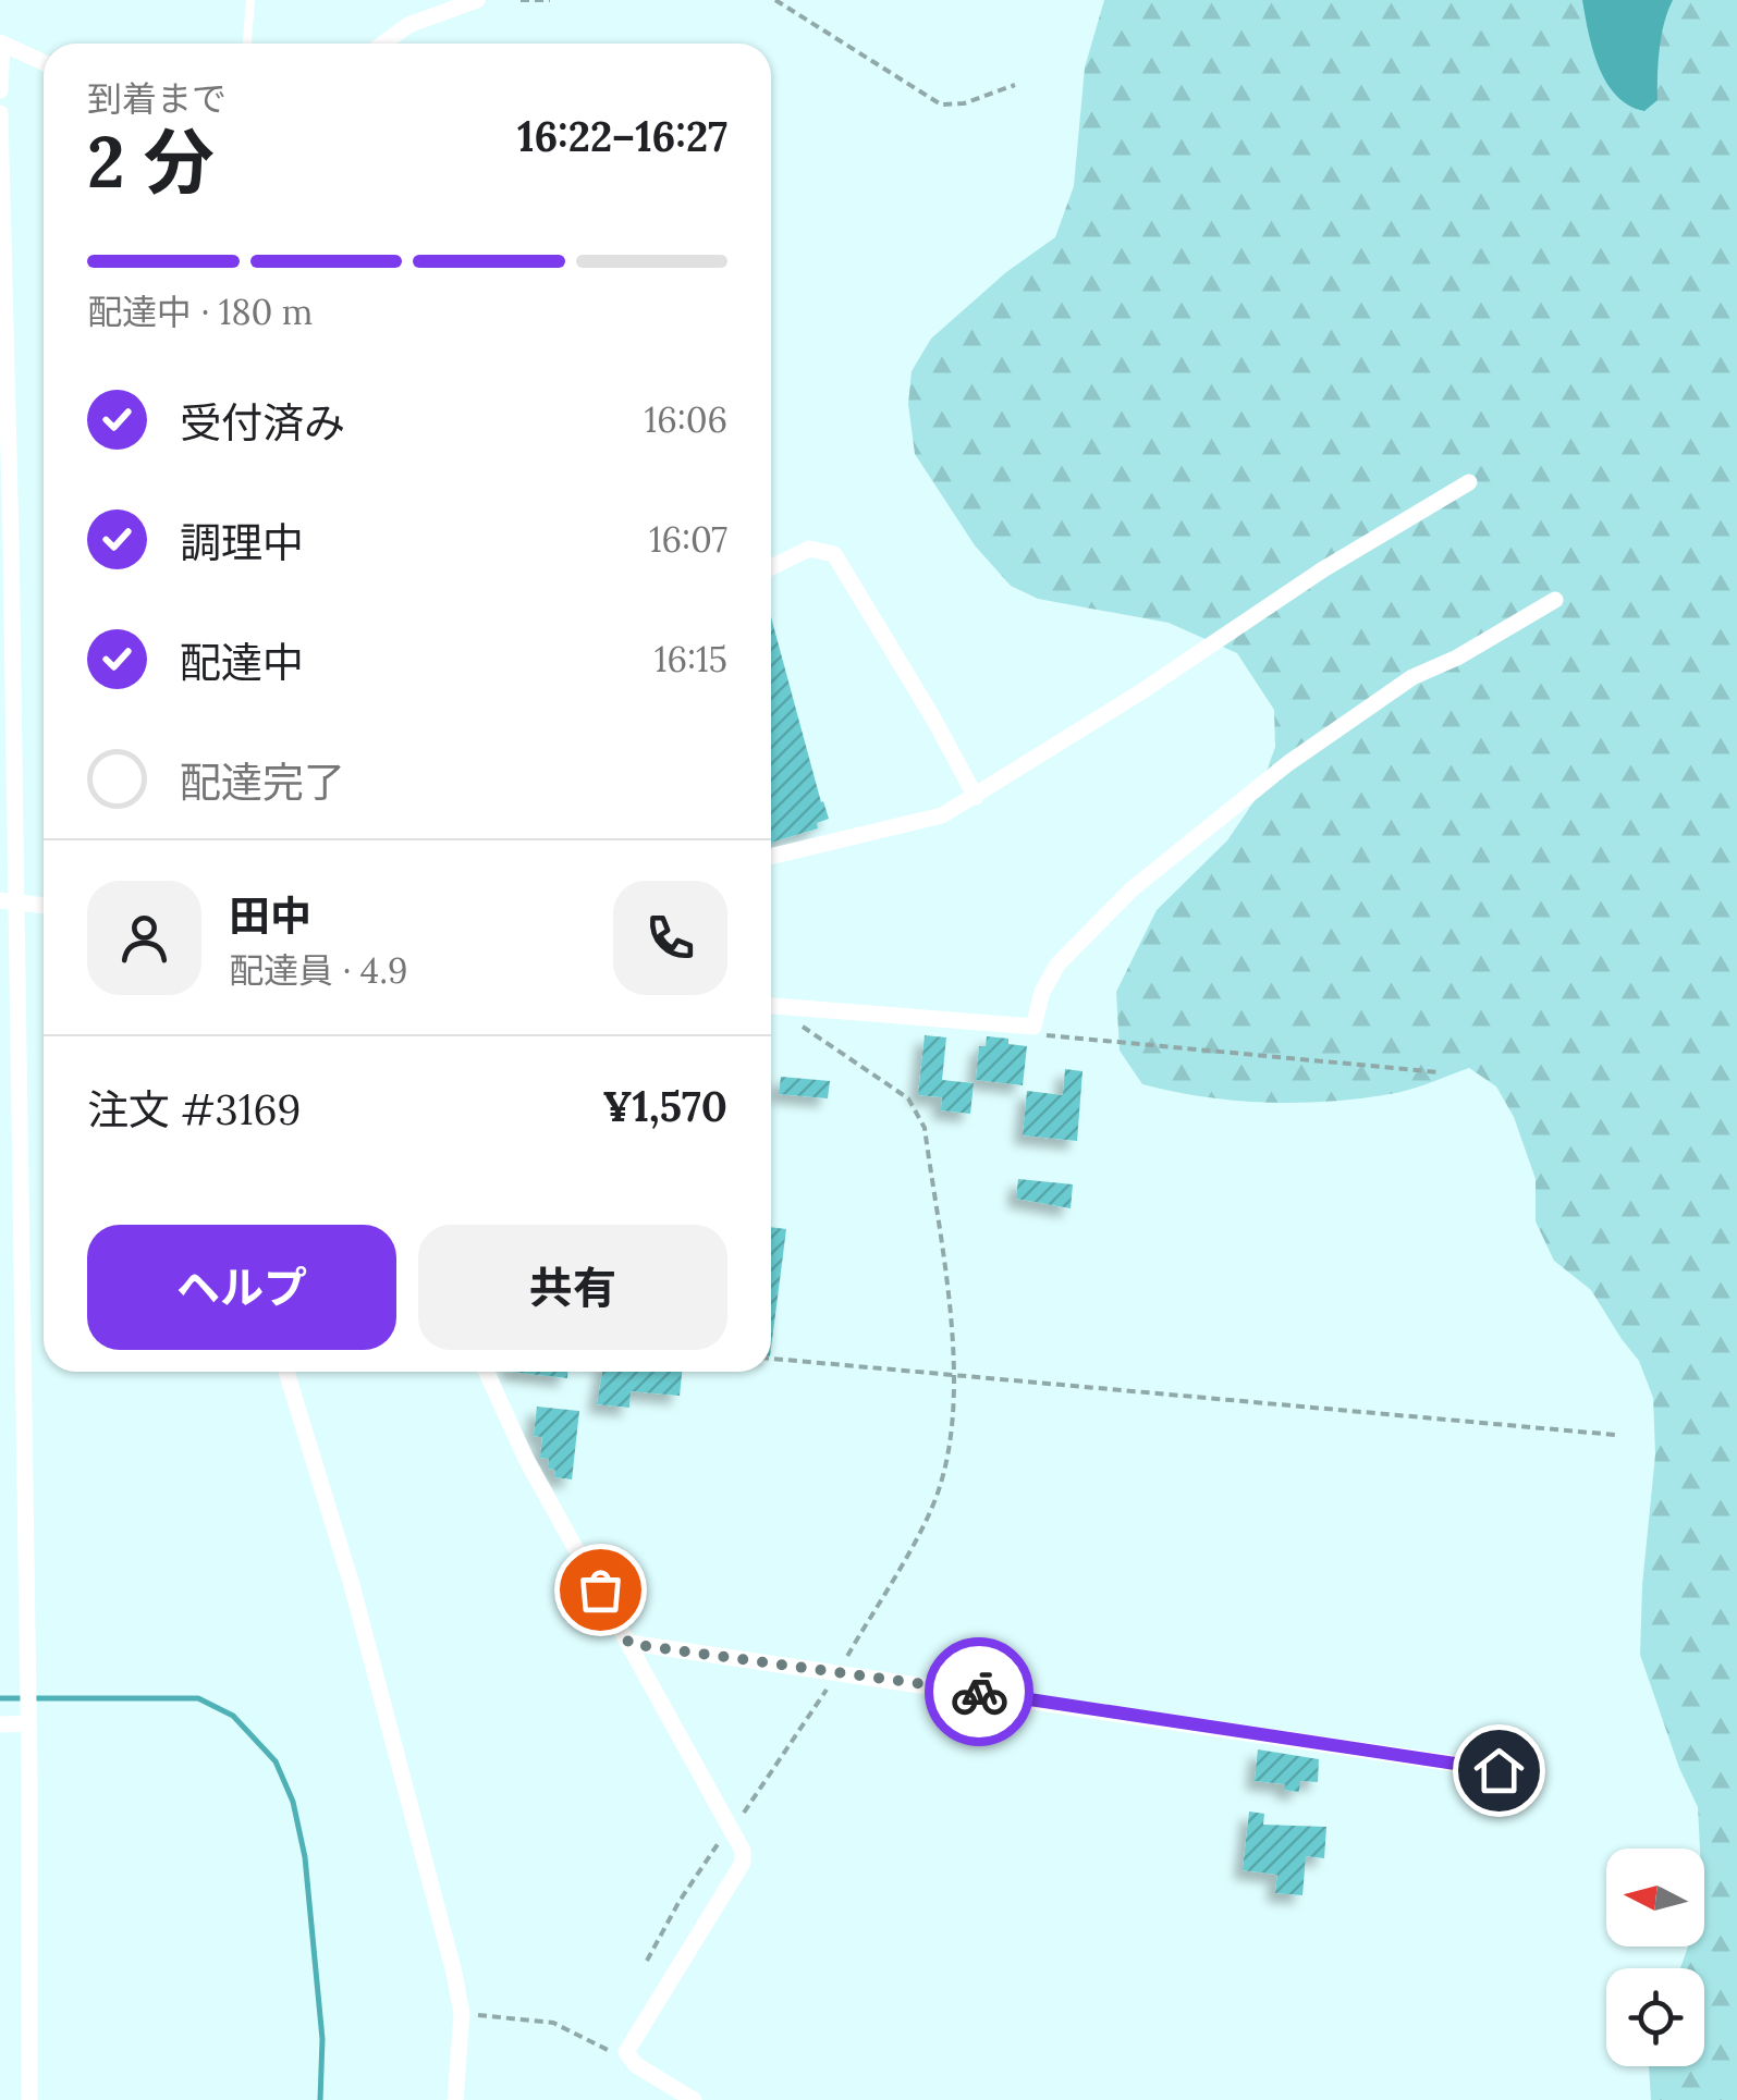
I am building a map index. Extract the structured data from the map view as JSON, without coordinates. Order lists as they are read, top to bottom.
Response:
{
  "north": "left",
  "page": {
    "heading": ["2 分", "到着まで", "16:22–16:27"],
    "panel": [
      "田中",
      "配達員 · 4.9",
      "注文 #3169",
      "¥1,570"
    ],
    "bar": "配達中 · 180 m",
    "list": [
      ["受付済み", "16:06"],
      ["調理中", "16:07"],
      ["配達中", "16:15"],
      "配達完了"
    ],
    "buttons": ["ヘルプ", "共有"]
  }
}
